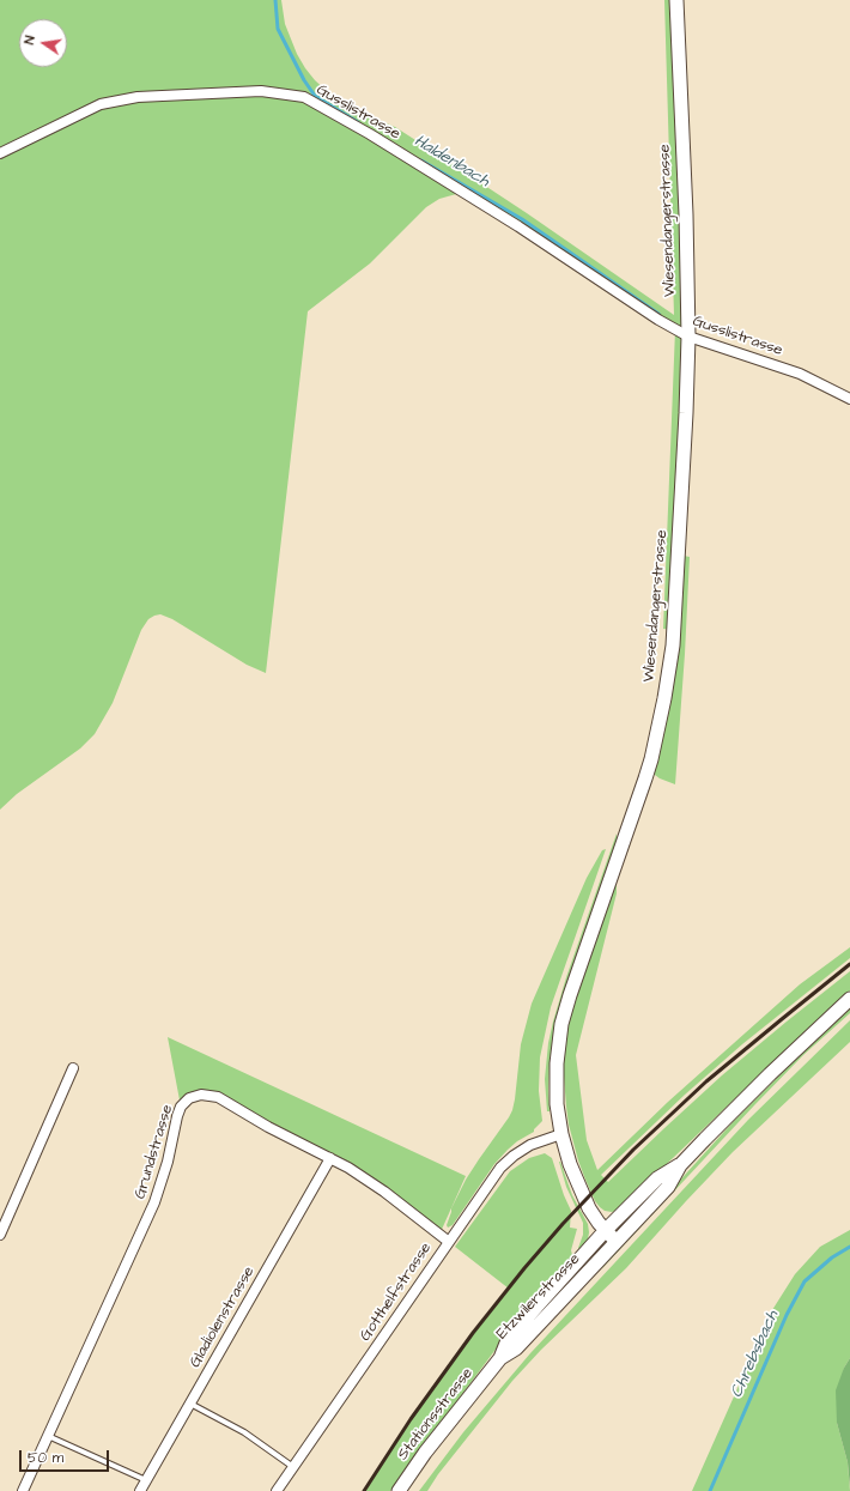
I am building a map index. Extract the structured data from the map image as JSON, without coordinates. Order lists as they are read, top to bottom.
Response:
{
  "streets": {
    "main road": ["Wiesendangerstrasse", "Etzwilerstrasse", "Stationsstrasse"],
    "street": [
      "Gusslistrasse",
      "Grundstrasse",
      "Gotthelfstrasse",
      "Gladiolenstrasse"
    ]
  },
  "crossings": [
    ["Gusslistrasse", "Wiesendangerstrasse"],
    ["Wiesendangerstrasse", "Gotthelfstrasse"],
    ["Wiesendangerstrasse", "Etzwilerstrasse"],
    ["Grundstrasse", "Gotthelfstrasse"],
    ["Grundstrasse", "Gladiolenstrasse"],
    ["Etzwilerstrasse", "Stationsstrasse"]
  ],
  "water": ["Haldenbach", "Chrebsbach"],
  "scale_bar": "50 m",
  "north": "left"
}
